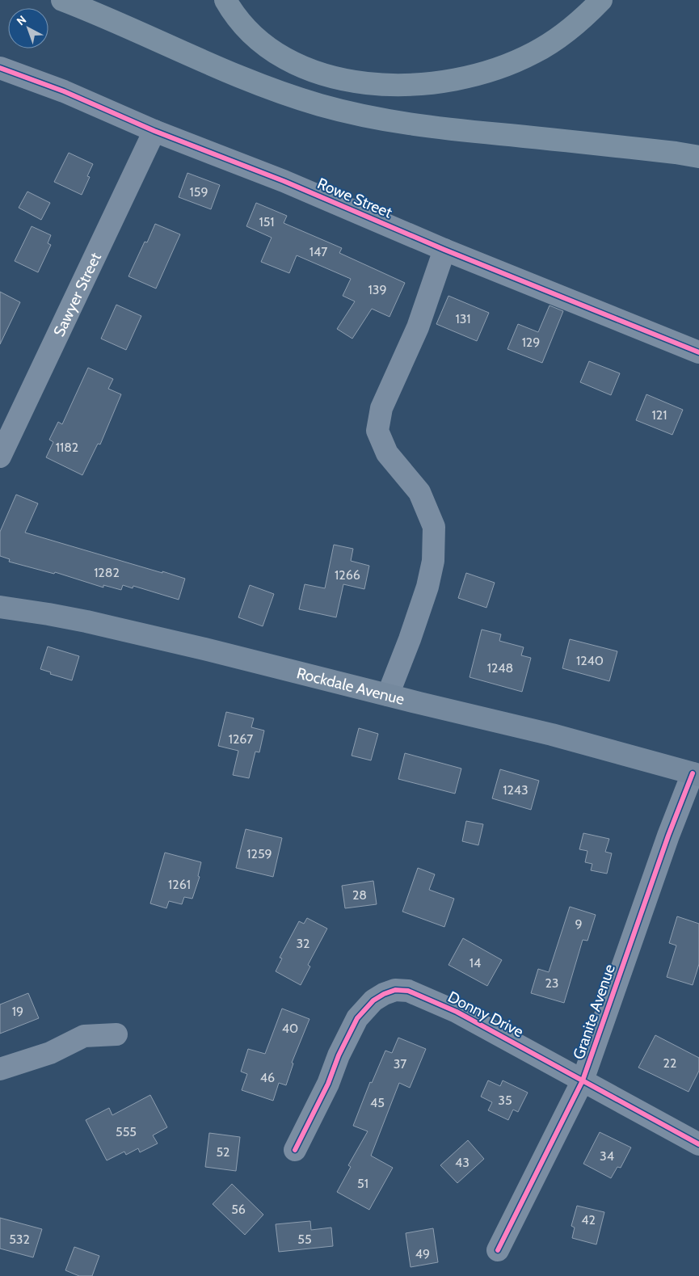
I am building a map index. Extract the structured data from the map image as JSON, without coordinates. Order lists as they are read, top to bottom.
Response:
{
  "streets": {
    "main road": ["Rockdale Avenue"],
    "street": [
      "Rowe Street",
      "Sawyer Street",
      "Granite Avenue",
      "Donny Drive"
    ]
  },
  "crossings": [
    ["Rowe Street", "Sawyer Street"],
    ["Rockdale Avenue", "Granite Avenue"],
    ["Granite Avenue", "Donny Drive"]
  ],
  "house_numbers": [
    "159",
    "151",
    "147",
    "139",
    "131",
    "129",
    "121",
    "1182",
    "1282",
    "1266",
    "1240",
    "1248",
    "1267",
    "1243",
    "1259",
    "1261",
    "28",
    "9",
    "32",
    "14",
    "23",
    "19",
    "40",
    "22",
    "37",
    "46",
    "35",
    "45",
    "555",
    "52",
    "34",
    "43",
    "51",
    "56",
    "42",
    "532",
    "55",
    "49"
  ],
  "north": "top left"
}
